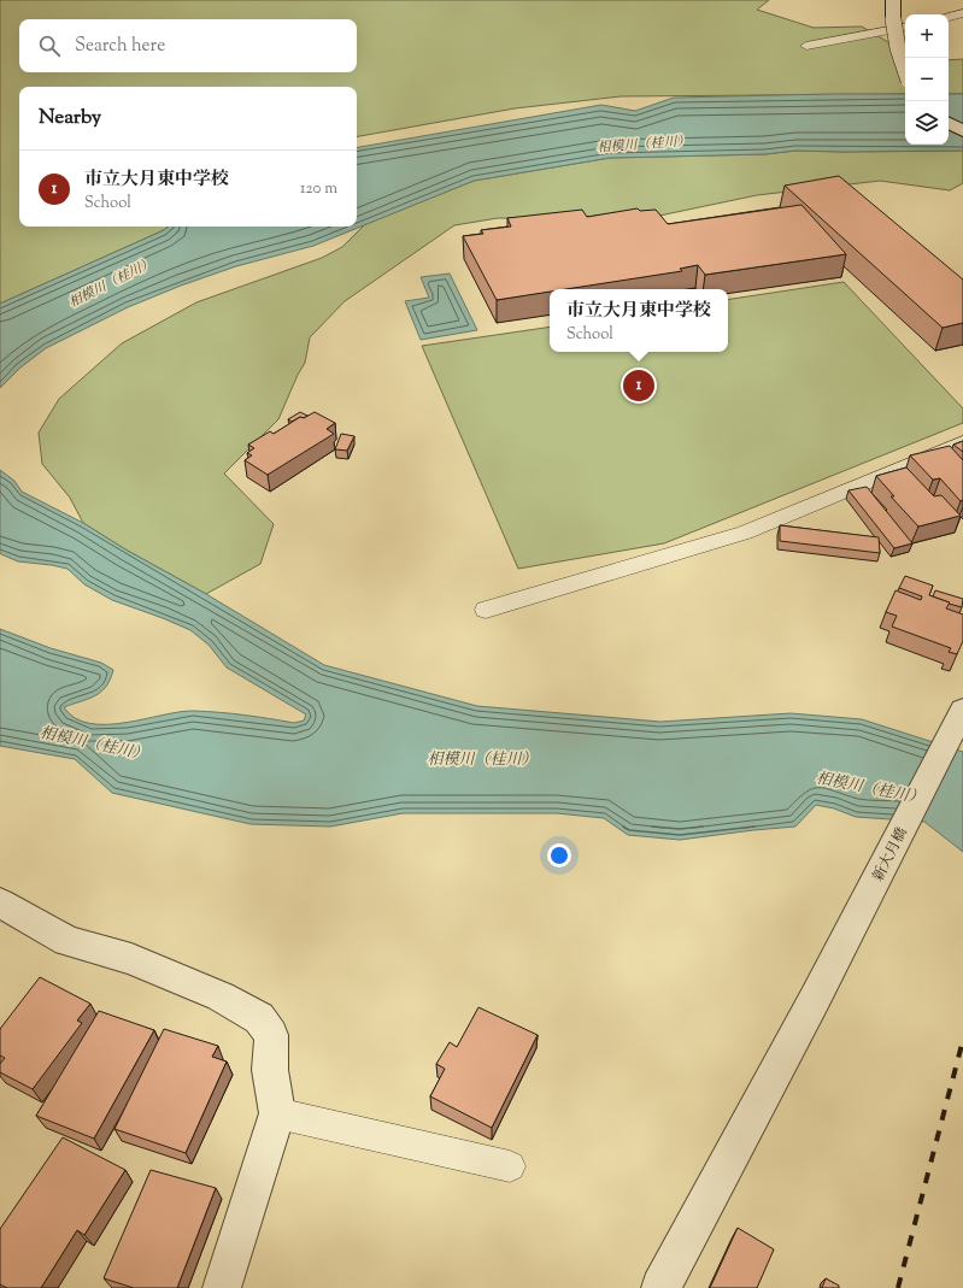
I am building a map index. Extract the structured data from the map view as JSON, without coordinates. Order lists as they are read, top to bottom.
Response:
{
  "streets": {
    "street": ["新大月橋"]
  },
  "water": ["相模川（桂川）"],
  "page": {
    "map_buttons": ["+", "−"],
    "search": "Search here",
    "heading": "Nearby",
    "list": [
      {
        "mark": "1",
        "name": "市立大月東中学校",
        "note": "School",
        "value": "120 m"
      }
    ],
    "popup": ["市立大月東中学校", "School"],
    "pins": "1"
  }
}
